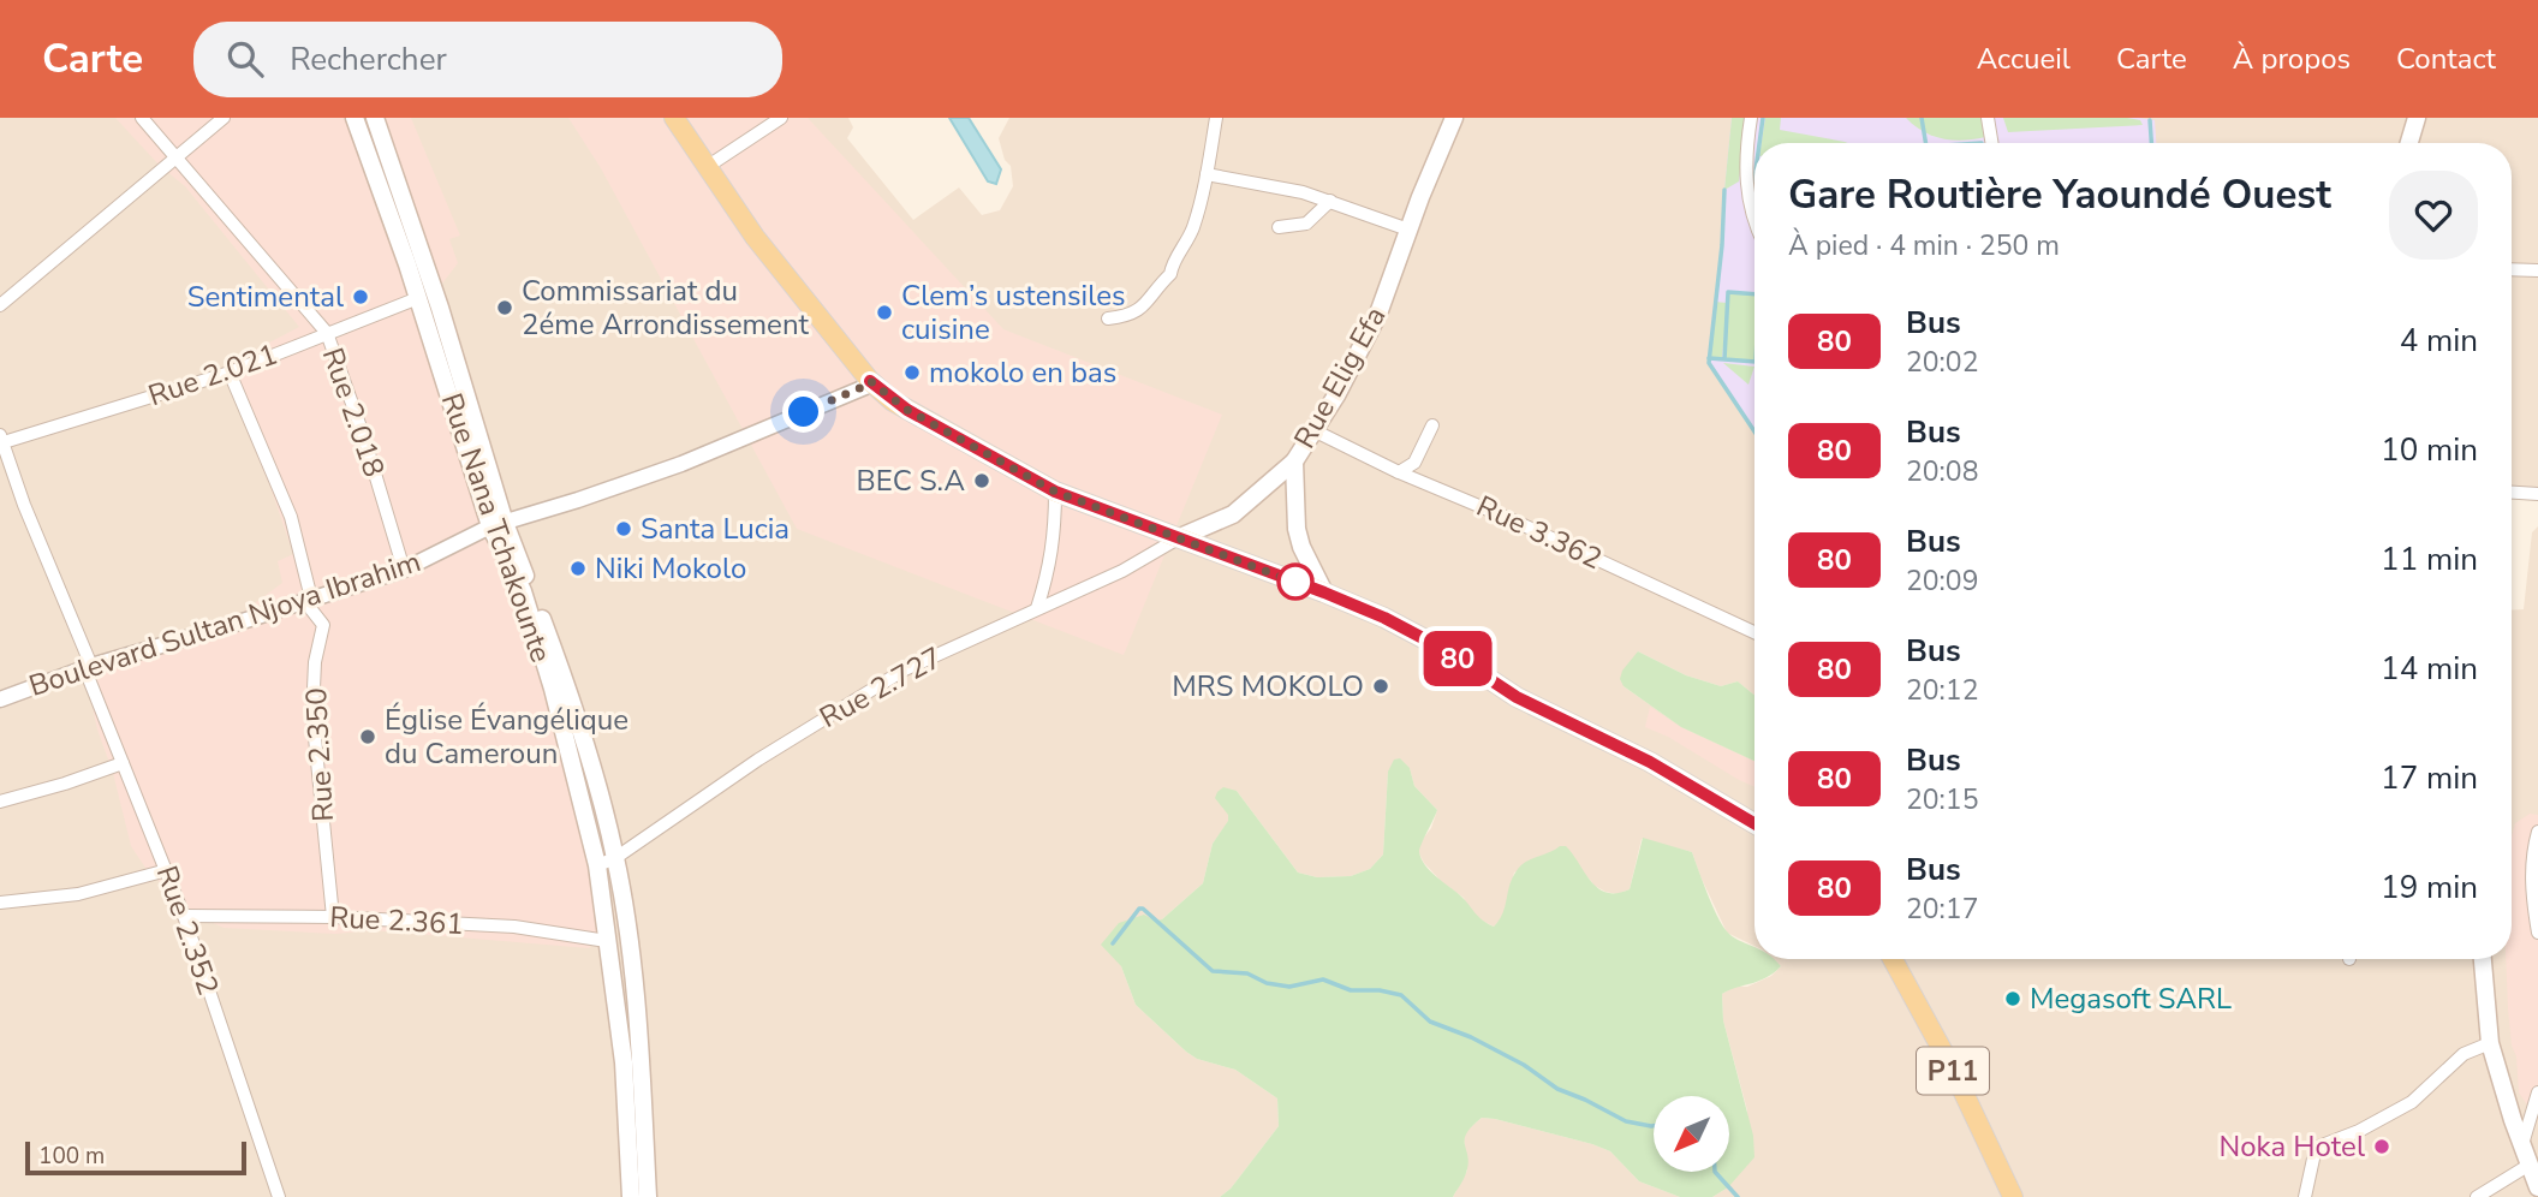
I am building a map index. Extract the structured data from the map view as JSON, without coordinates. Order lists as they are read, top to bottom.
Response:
{
  "streets": {
    "main road": ["Rue Elig Efa", "Rue Nana Tchakounte", "P11"],
    "street": [
      "Rue 2.021",
      "Rue 2.018",
      "Rue 3.362",
      "Boulevard Sultan Njoya Ibrahim",
      "Rue 2.727",
      "Rue 2.350",
      "Rue 2.361",
      "Rue 2.352"
    ]
  },
  "crossings": [
    ["Rue 2.021", "Rue 2.018"],
    ["Rue 2.021", "Rue Nana Tchakounte"],
    ["Rue 2.021", "Rue 2.350"],
    ["Rue 2.021", "Rue 2.352"],
    ["Rue Elig Efa", "Rue 3.362"],
    ["Rue Elig Efa", "Rue 2.727"],
    ["Rue 2.018", "Boulevard Sultan Njoya Ibrahim"],
    ["Rue Nana Tchakounte", "Boulevard Sultan Njoya Ibrahim"],
    ["Rue Nana Tchakounte", "Rue 2.727"],
    ["Rue Nana Tchakounte", "Rue 2.361"],
    ["Boulevard Sultan Njoya Ibrahim", "Rue 2.350"],
    ["Boulevard Sultan Njoya Ibrahim", "Rue 2.352"],
    ["Rue 2.350", "Rue 2.361"],
    ["Rue 2.361", "Rue 2.352"]
  ],
  "places": [
    "Sentimental",
    "Commissariat du 2éme Arrondissement",
    "Clem’s ustensiles cuisine",
    "mokolo en bas",
    "BEC S.A",
    "Santa Lucia",
    "Niki Mokolo",
    "MRS MOKOLO",
    "Église Évangélique du Cameroun",
    "Megasoft SARL",
    "Noka Hotel"
  ],
  "lines": ["bus line 80"],
  "scale_bar": "100 m",
  "north": "bottom left",
  "page": {
    "header": "Carte",
    "search": "Rechercher",
    "nav": [
      "Accueil",
      "Carte",
      "À propos",
      "Contact"
    ],
    "on_map": "80",
    "heading": ["Gare Routière Yaoundé Ouest", "À pied · 4 min · 250 m"],
    "list": [
      {
        "mark": "80",
        "name": "Bus",
        "note": "20:02",
        "value": "4 min"
      },
      {
        "mark": "80",
        "name": "Bus",
        "note": "20:08",
        "value": "10 min"
      },
      {
        "mark": "80",
        "name": "Bus",
        "note": "20:09",
        "value": "11 min"
      },
      {
        "mark": "80",
        "name": "Bus",
        "note": "20:12",
        "value": "14 min"
      },
      {
        "mark": "80",
        "name": "Bus",
        "note": "20:15",
        "value": "17 min"
      },
      {
        "mark": "80",
        "name": "Bus",
        "note": "20:17",
        "value": "19 min"
      }
    ],
    "scale": "100 m"
  }
}
